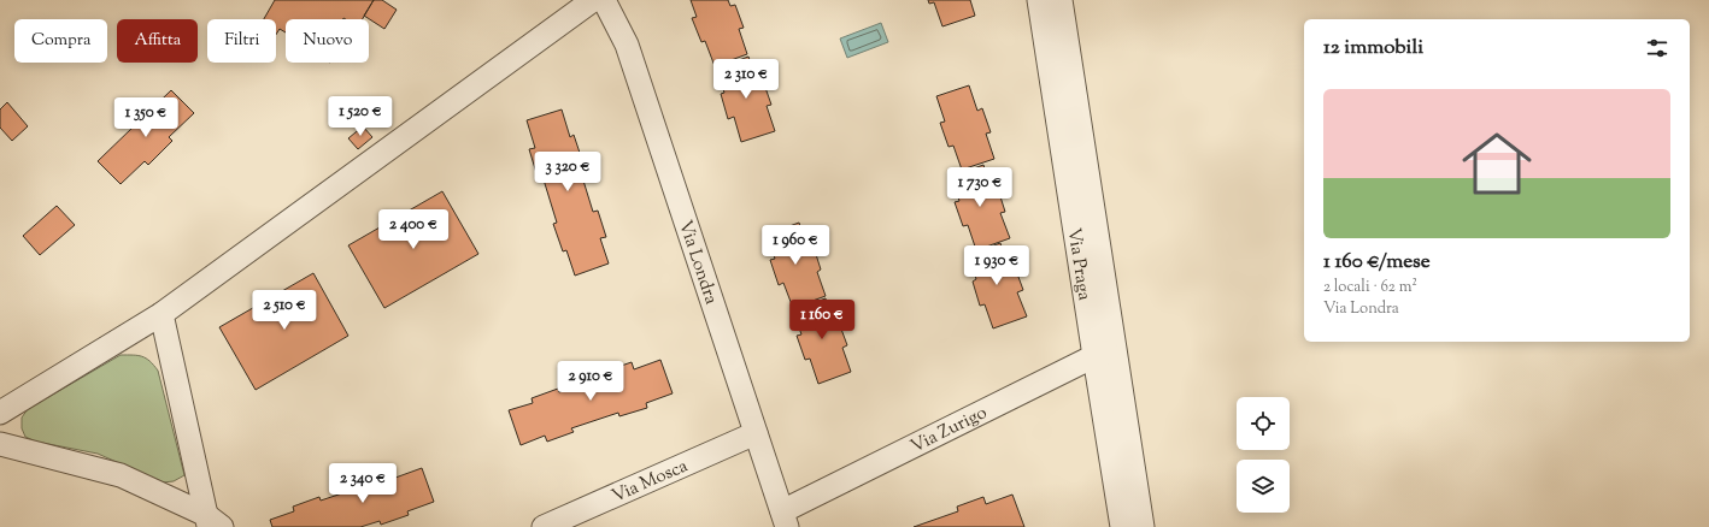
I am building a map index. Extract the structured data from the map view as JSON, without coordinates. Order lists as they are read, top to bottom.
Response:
{
  "streets": {
    "street": [
      "Via Londra",
      "Via Praga",
      "Via Zurigo",
      "Via Mosca"
    ]
  },
  "crossings": [
    ["Via Londra", "Via Zurigo"],
    ["Via Londra", "Via Mosca"],
    ["Via Praga", "Via Zurigo"]
  ],
  "page": {
    "chip": [
      "Compra",
      "Affitta",
      "Filtri",
      "Nuovo"
    ],
    "heading": "12 immobili",
    "price": [
      "2 310 €",
      "1 520 €",
      "1 350 €",
      "3 320 €",
      "1 730 €",
      "2 400 €",
      "1 960 €",
      "1 930 €",
      "2 510 €",
      "1 160 €",
      "2 910 €",
      "2 340 €"
    ],
    "list": [
      {
        "name": "1 160 €/mese",
        "note": "2 locali · 62 m² · Via Londra"
      }
    ]
  }
}
